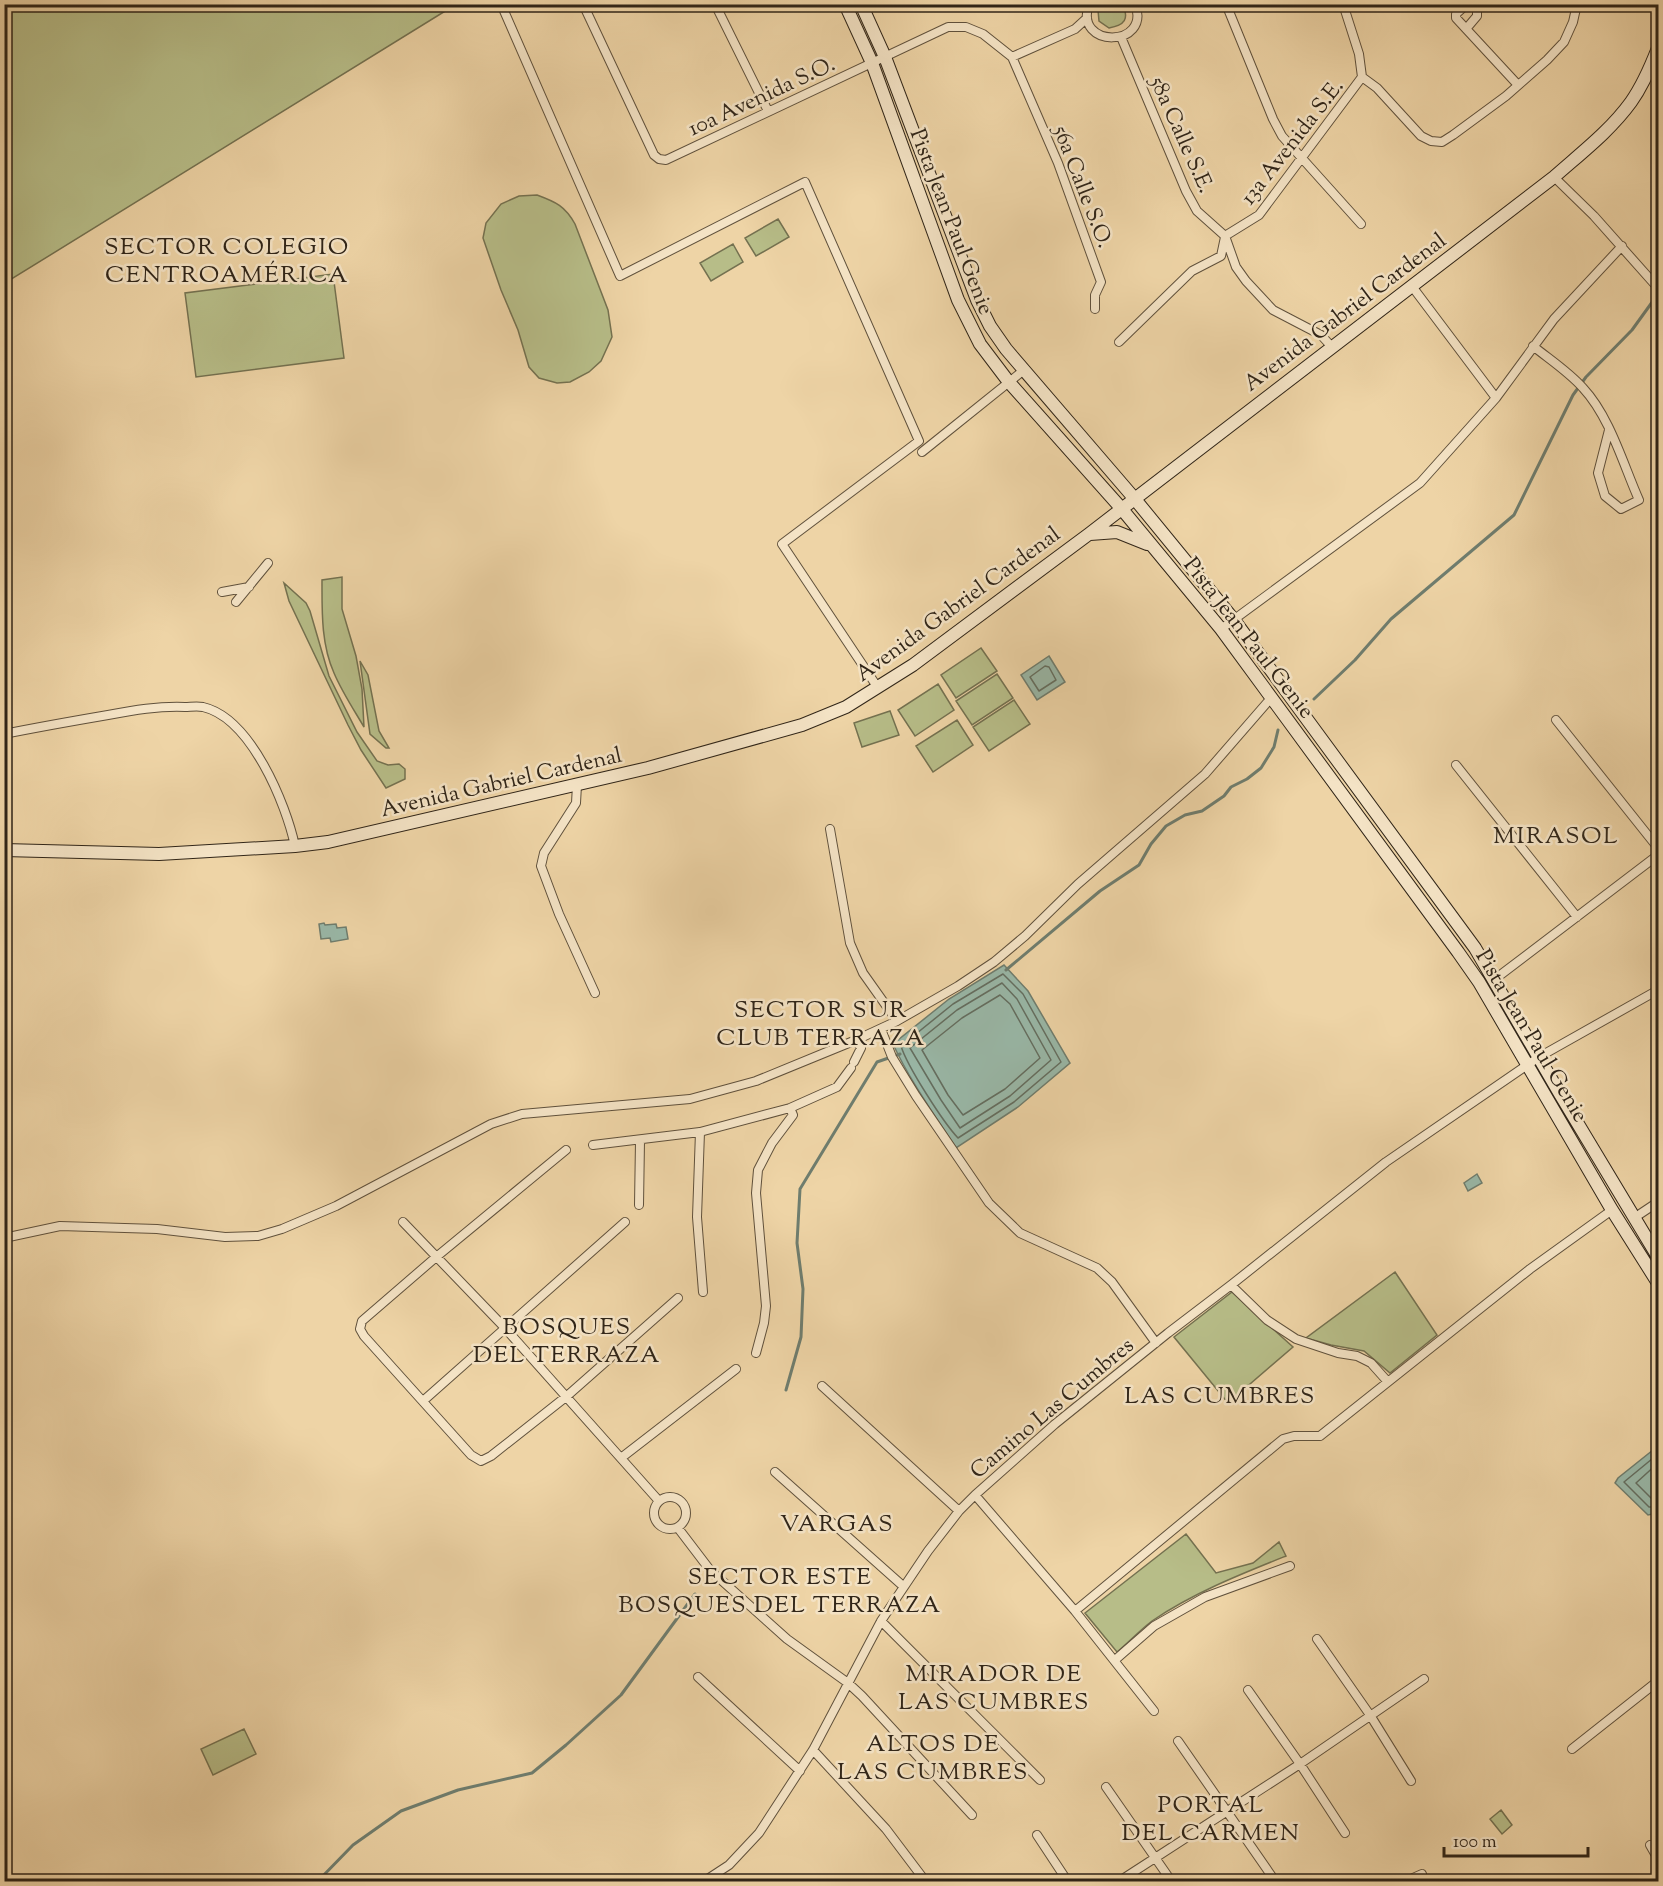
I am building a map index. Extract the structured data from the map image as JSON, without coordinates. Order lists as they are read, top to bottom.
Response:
{
  "streets": {
    "main road": ["Pista Jean Paul Genie", "Avenida Gabriel Cardenal"],
    "street": [
      "10a Avenida S.O.",
      "58a Calle S.E.",
      "13a Avenida S.E.",
      "56a Calle S.O.",
      "Camino Las Cumbres"
    ]
  },
  "crossings": [
    ["10a Avenida S.O.", "56a Calle S.O."],
    ["10a Avenida S.O.", "Pista Jean Paul Genie"],
    ["58a Calle S.E.", "13a Avenida S.E."],
    ["Pista Jean Paul Genie", "Avenida Gabriel Cardenal"],
    ["Pista Jean Paul Genie", "Camino Las Cumbres"]
  ],
  "districts": [
    "SECTOR COLEGIO CENTROAMÉRICA",
    "MIRASOL",
    "SECTOR SUR CLUB TERRAZA",
    "BOSQUES DEL TERRAZA",
    "LAS CUMBRES",
    "VARGAS",
    "SECTOR ESTE BOSQUES DEL TERRAZA",
    "MIRADOR DE LAS CUMBRES",
    "ALTOS DE LAS CUMBRES",
    "PORTAL DEL CARMEN"
  ],
  "scale_bar": "100 m"
}
